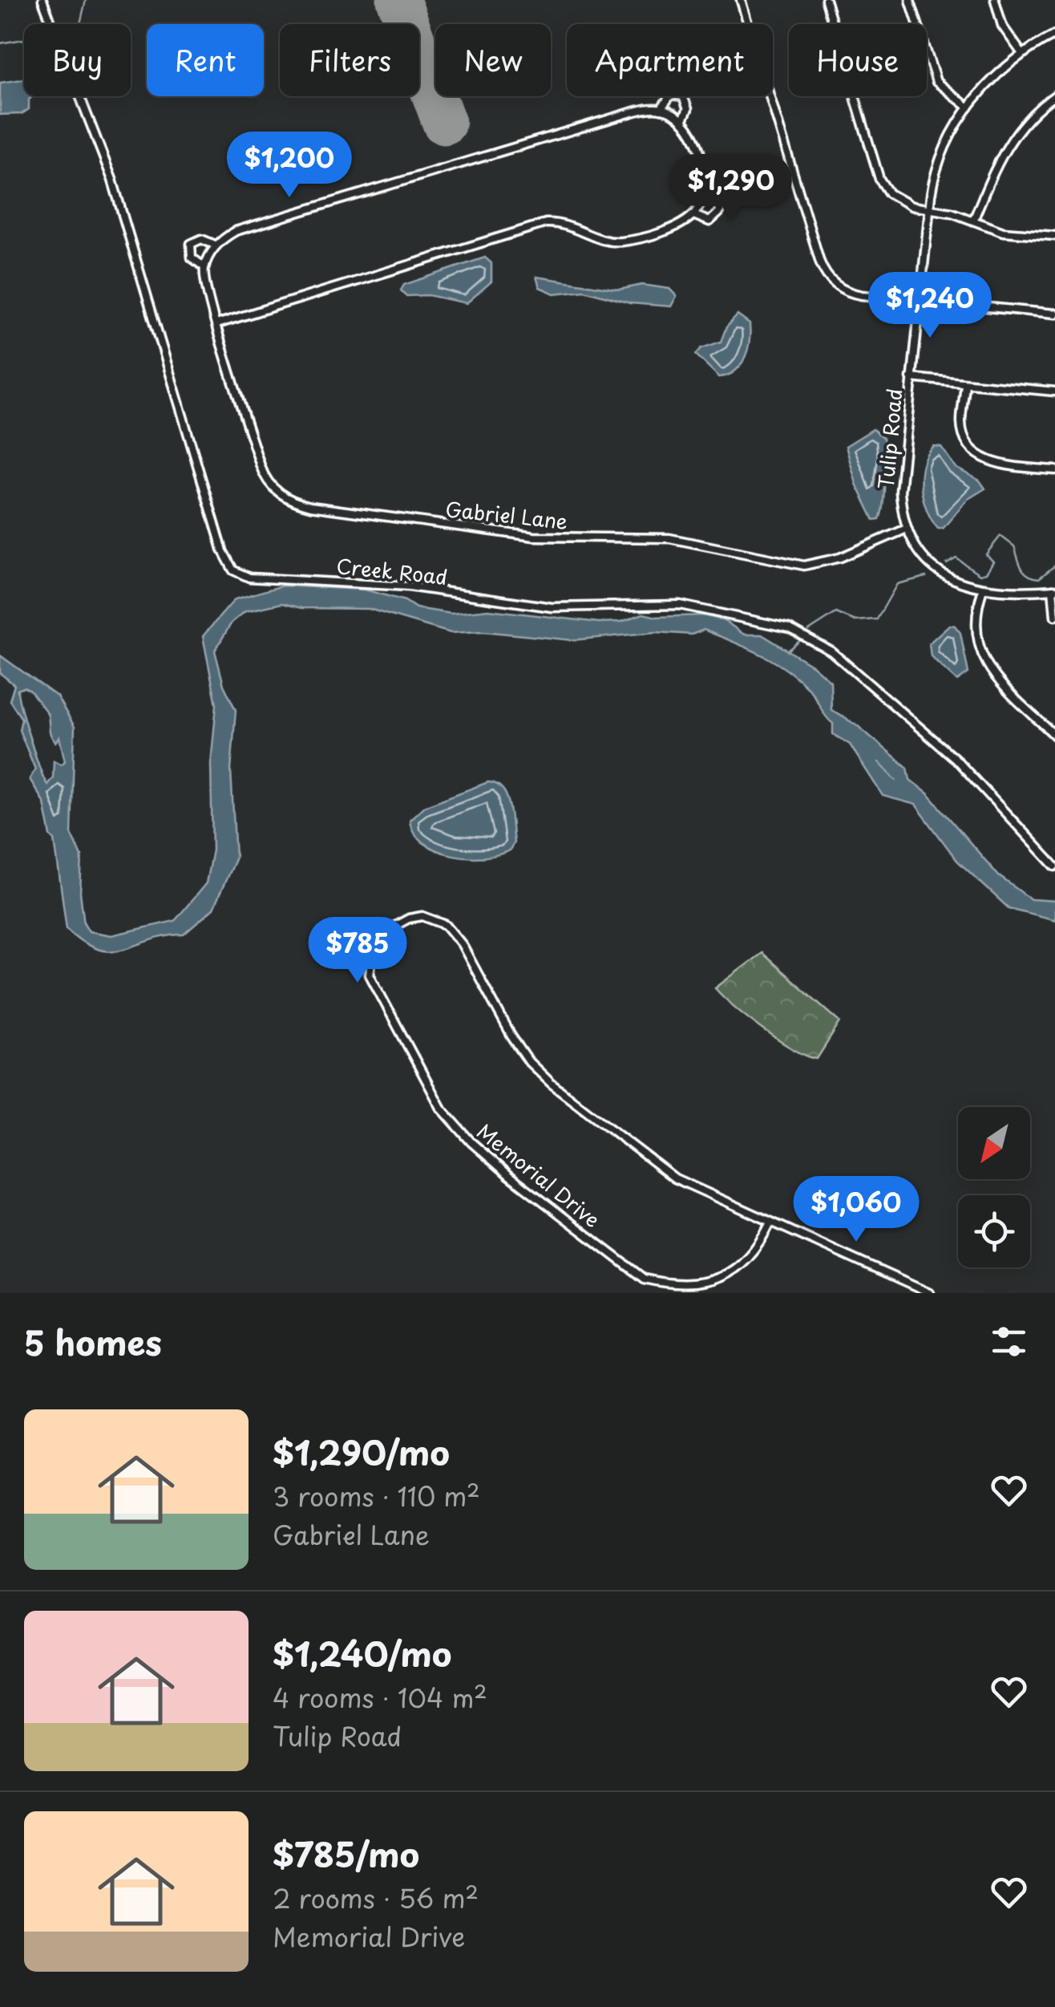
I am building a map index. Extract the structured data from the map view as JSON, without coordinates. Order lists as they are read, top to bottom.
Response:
{
  "streets": {
    "street": [
      "Tulip Road",
      "Gabriel Lane",
      "Creek Road",
      "Memorial Drive"
    ]
  },
  "crossings": [
    ["Tulip Road", "Gabriel Lane"]
  ],
  "north": "bottom left",
  "page": {
    "chip": [
      "Buy",
      "Rent",
      "Filters",
      "New",
      "Apartment",
      "House"
    ],
    "price": [
      "$1,200",
      "$1,290",
      "$1,240",
      "$785",
      "$1,060"
    ],
    "heading": "5 homes",
    "list": [
      {
        "name": "$1,290/mo",
        "note": "3 rooms · 110 m² · Gabriel Lane"
      },
      {
        "name": "$1,240/mo",
        "note": "4 rooms · 104 m² · Tulip Road"
      },
      {
        "name": "$785/mo",
        "note": "2 rooms · 56 m² · Memorial Drive"
      }
    ]
  }
}
